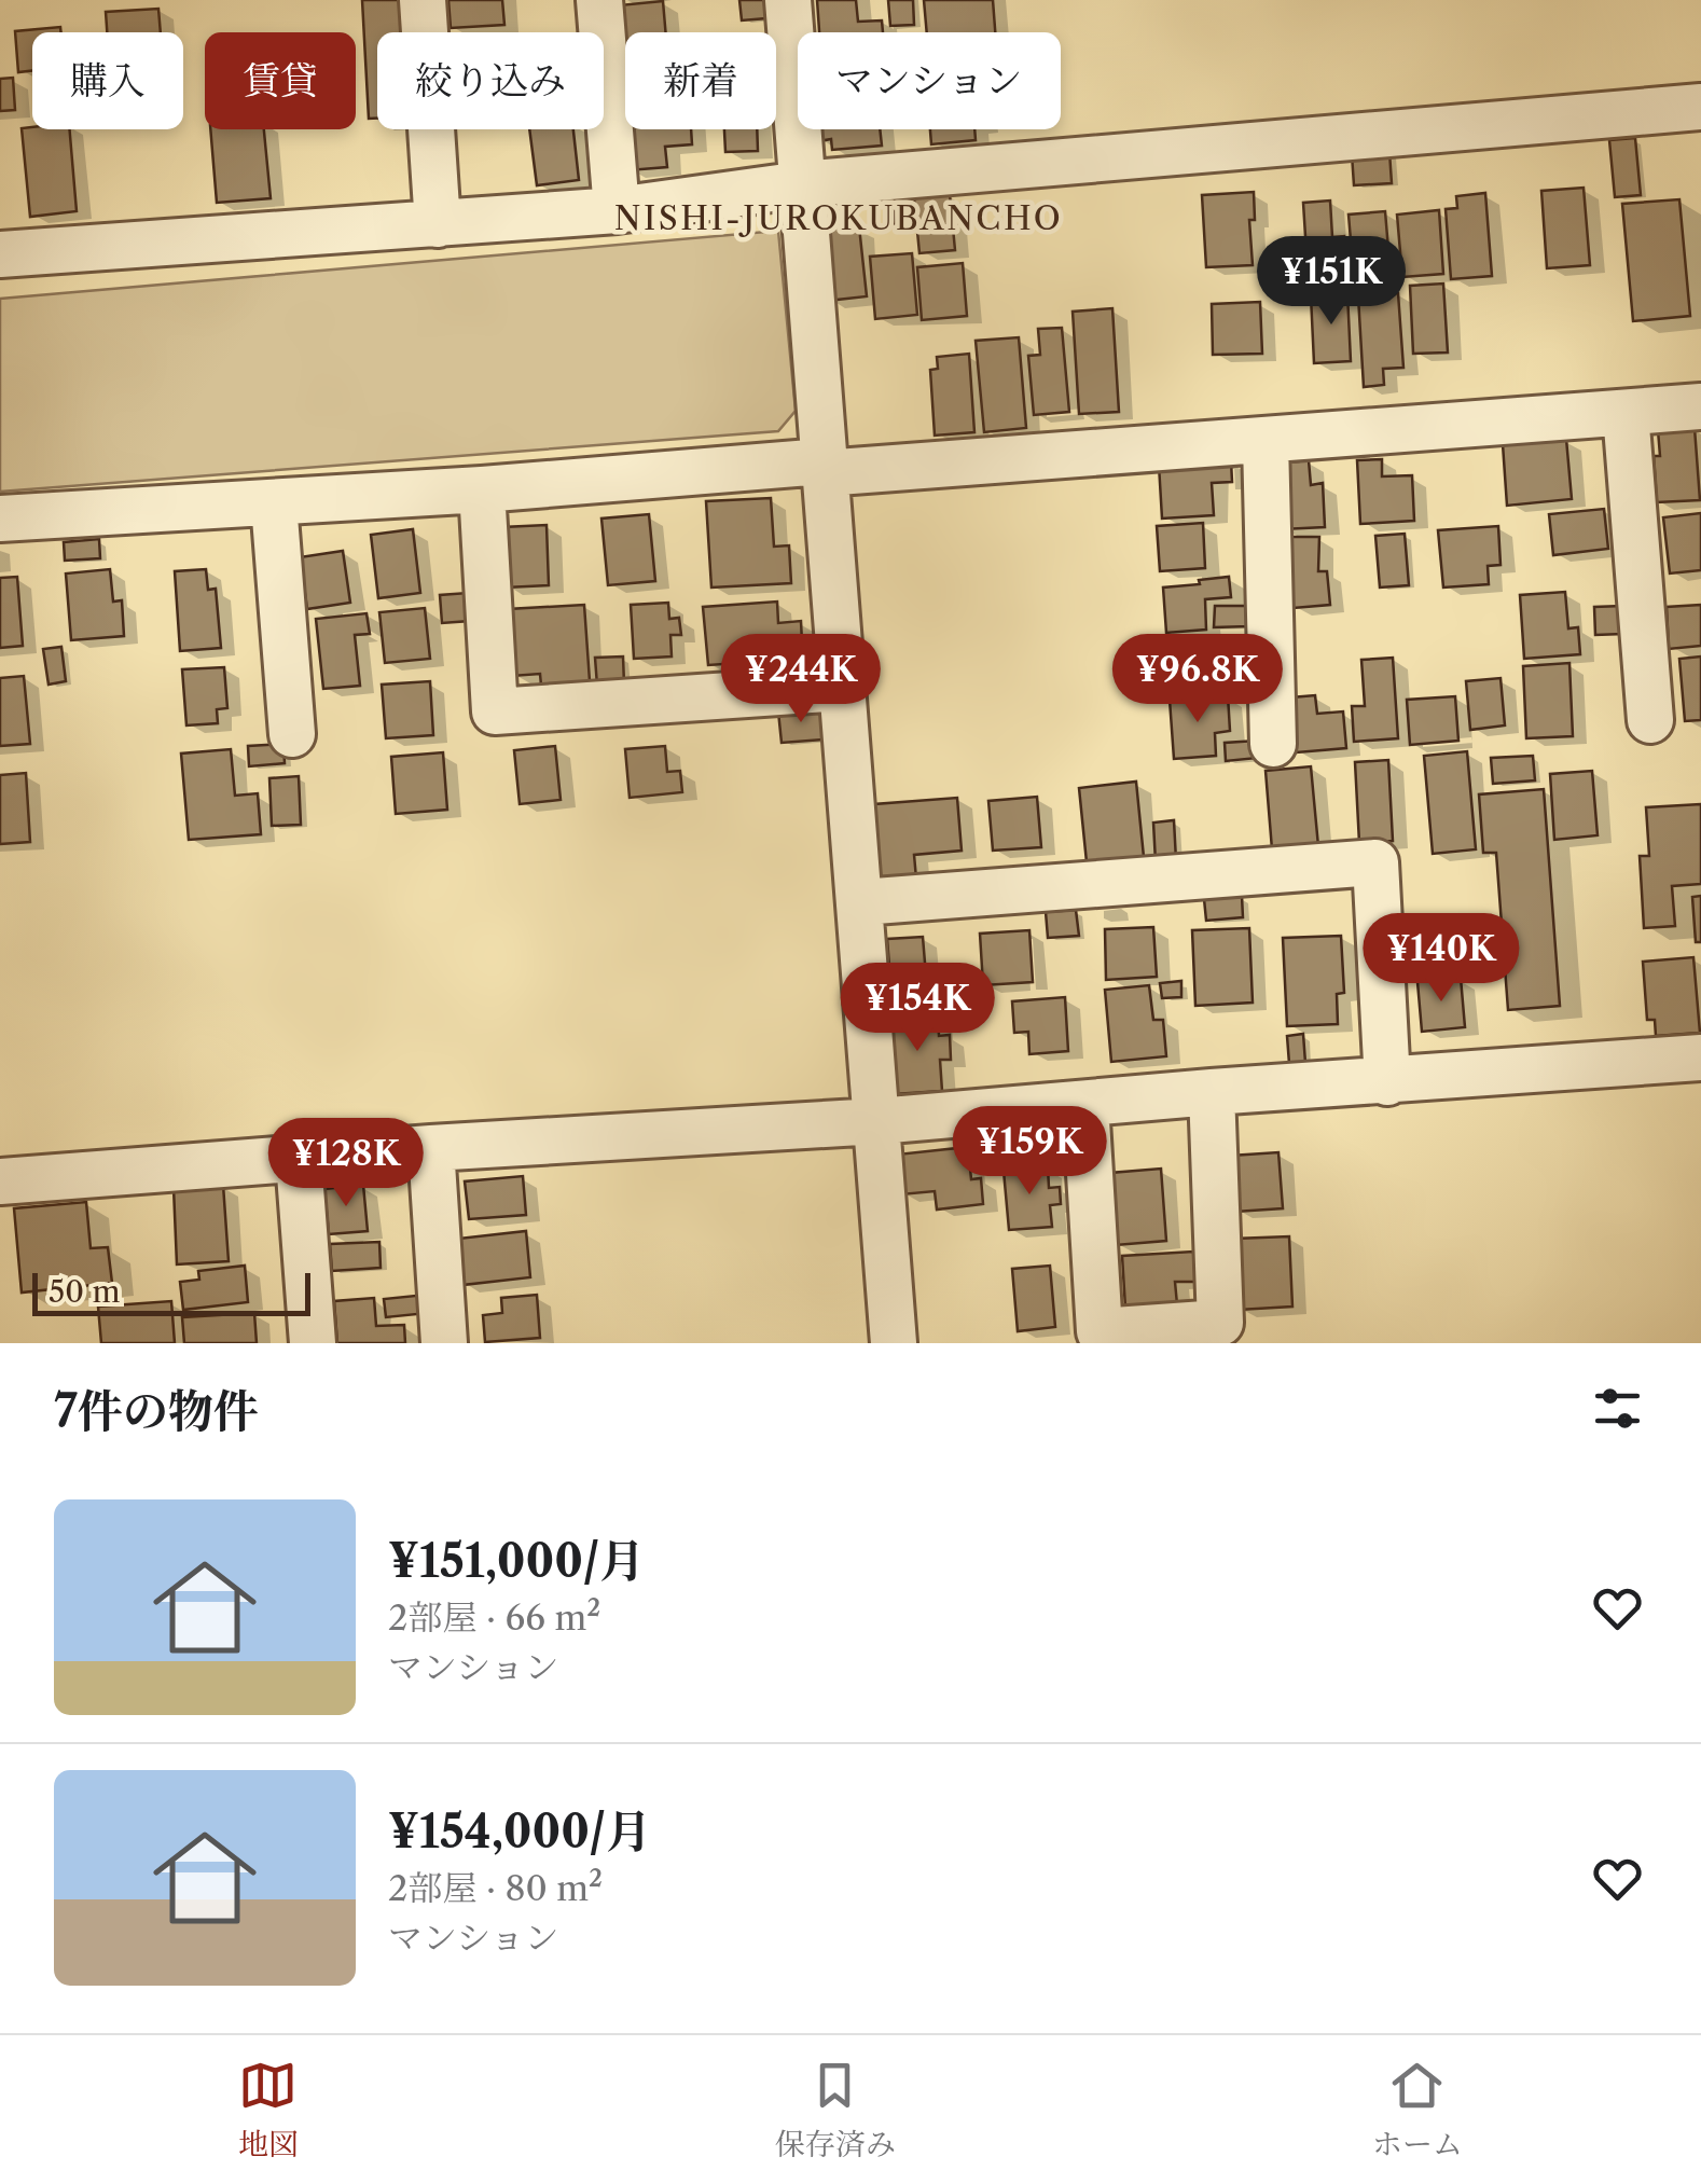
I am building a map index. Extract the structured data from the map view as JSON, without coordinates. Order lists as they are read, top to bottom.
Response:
{
  "districts": ["NISHI-JUROKUBANCHO"],
  "scale_bar": "50 m",
  "page": {
    "chip": [
      "購入",
      "賃貸",
      "絞り込み",
      "新着",
      "マンション"
    ],
    "price": [
      "¥151K",
      "¥244K",
      "¥96.8K",
      "¥140K",
      "¥154K",
      "¥159K",
      "¥128K"
    ],
    "scale": "50 m",
    "heading": "7件の物件",
    "list": [
      {
        "name": "¥151,000/月",
        "note": "2部屋 · 66 m² · マンション"
      },
      {
        "name": "¥154,000/月",
        "note": "2部屋 · 80 m² · マンション"
      }
    ],
    "tabs": ["地図", "保存済み", "ホーム"]
  }
}
